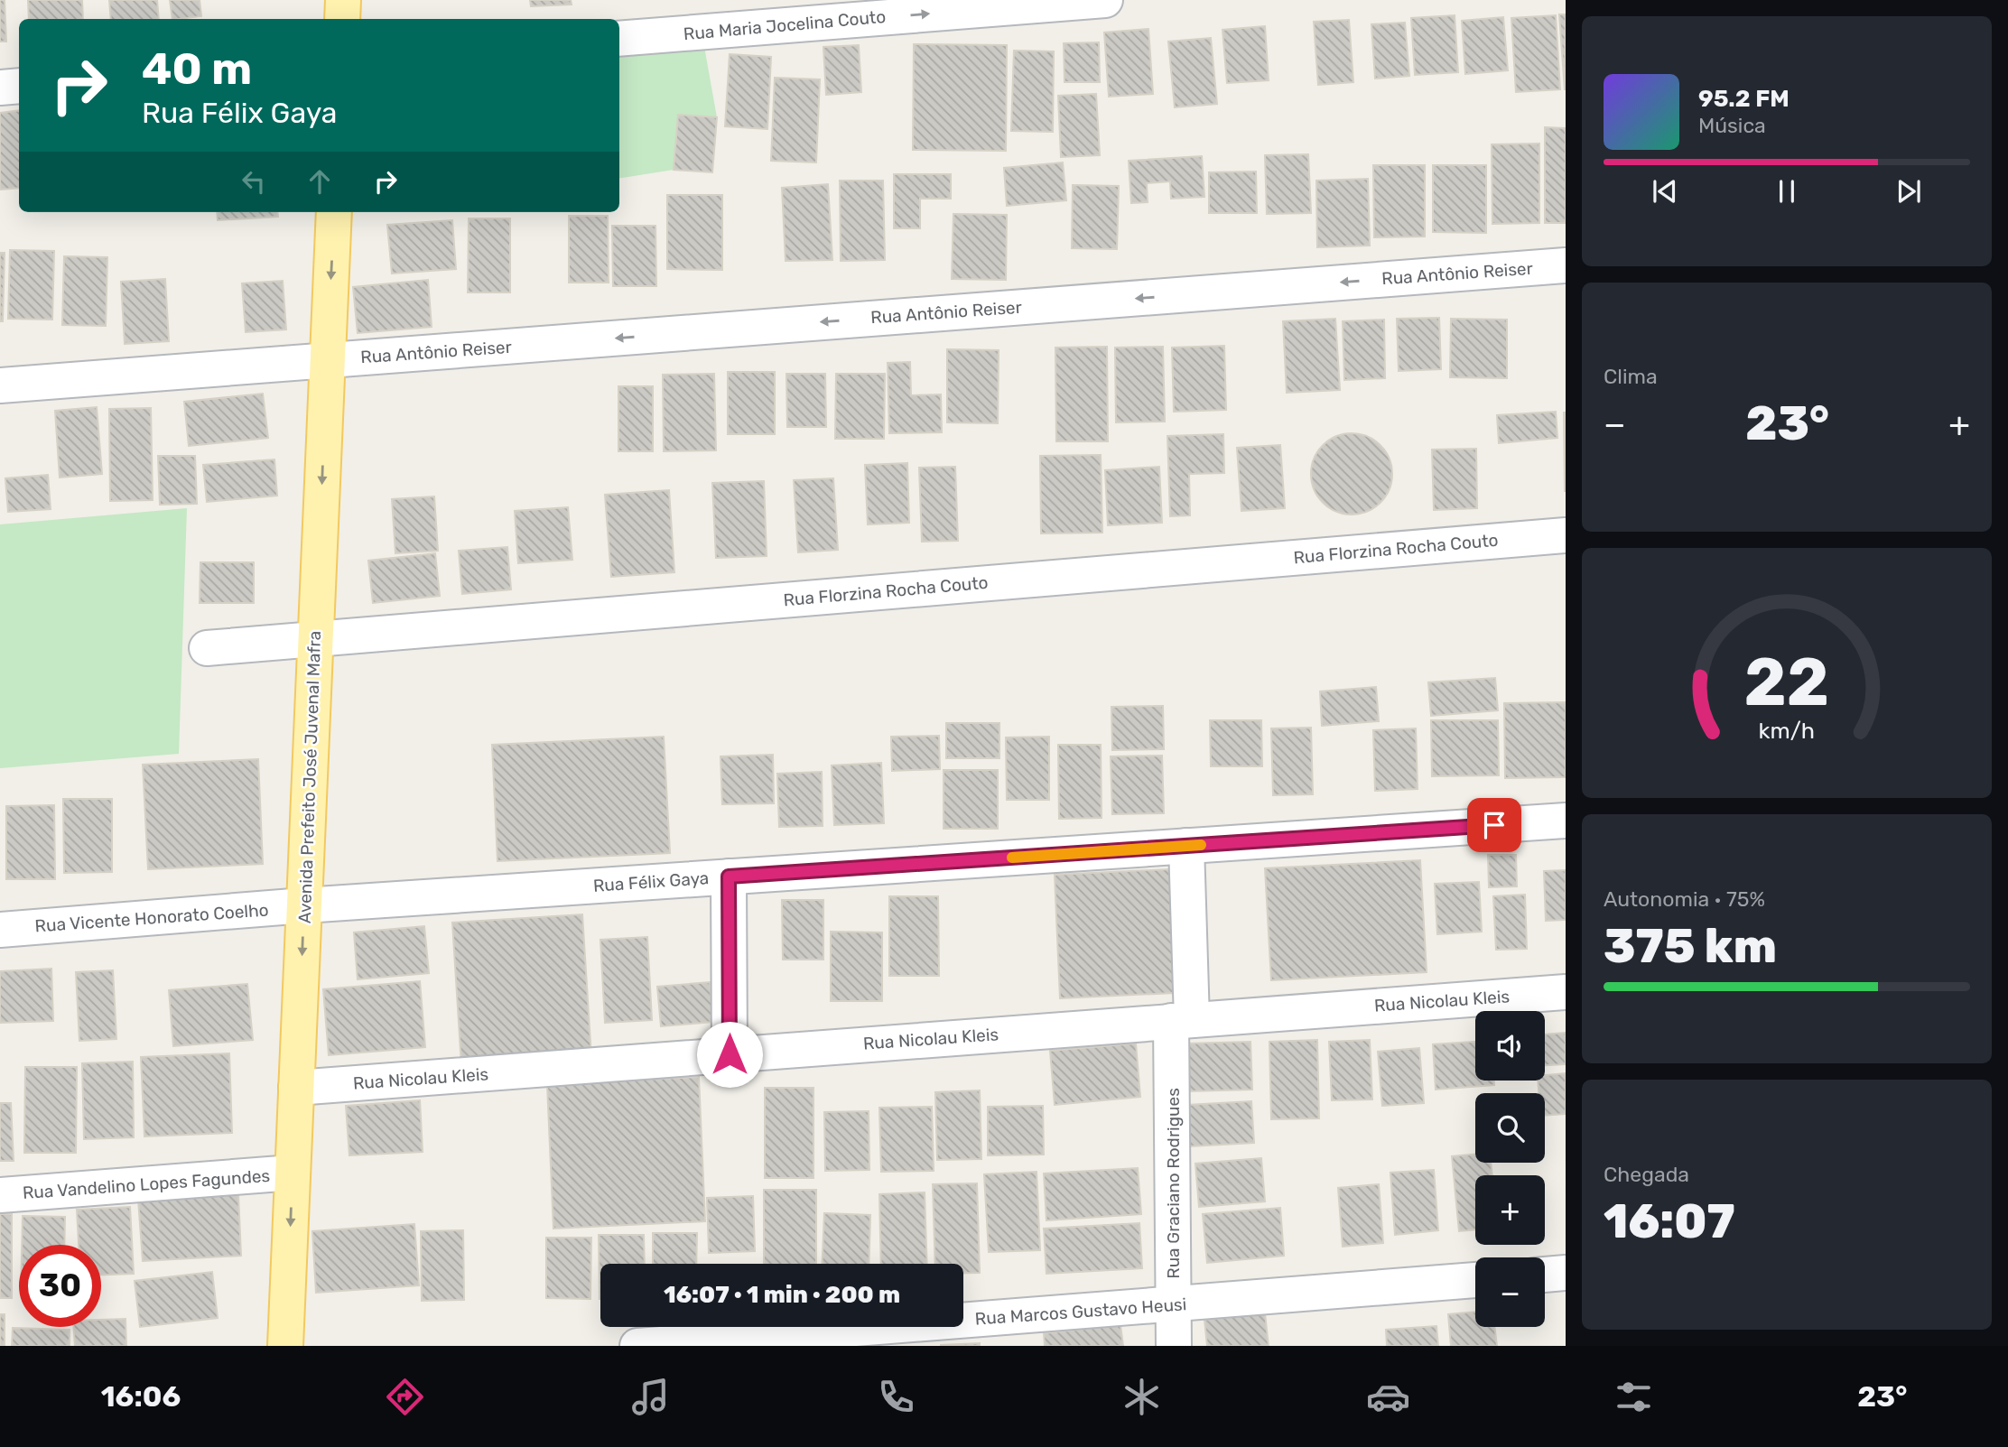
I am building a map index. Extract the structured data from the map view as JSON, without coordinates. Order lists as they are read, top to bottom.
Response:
{
  "streets": {
    "main road": ["Avenida Prefeito José Juvenal Mafra"],
    "street": [
      "Rua Maria Jocelina Couto",
      "Rua Antônio Reiser",
      "Rua Florzina Rocha Couto",
      "Rua Félix Gaya",
      "Rua Vicente Honorato Coelho",
      "Rua Nicolau Kleis",
      "Rua Graciano Rodrigues",
      "Rua Vandelino Lopes Fagundes",
      "Rua Marcos Gustavo Heusi"
    ]
  },
  "crossings": [
    ["Rua Antônio Reiser", "Avenida Prefeito José Juvenal Mafra"],
    ["Rua Florzina Rocha Couto", "Avenida Prefeito José Juvenal Mafra"],
    ["Avenida Prefeito José Juvenal Mafra", "Rua Félix Gaya"],
    ["Avenida Prefeito José Juvenal Mafra", "Rua Vicente Honorato Coelho"],
    ["Avenida Prefeito José Juvenal Mafra", "Rua Nicolau Kleis"],
    ["Avenida Prefeito José Juvenal Mafra", "Rua Vandelino Lopes Fagundes"],
    ["Rua Félix Gaya", "Rua Vicente Honorato Coelho"],
    ["Rua Félix Gaya", "Rua Graciano Rodrigues"],
    ["Rua Nicolau Kleis", "Rua Graciano Rodrigues"],
    ["Rua Graciano Rodrigues", "Rua Marcos Gustavo Heusi"]
  ],
  "one_way": ["Rua Maria Jocelina Couto", "Rua Antônio Reiser", "Avenida Prefeito José Juvenal Mafra"],
  "page": {
    "turn": ["40 m", "Rua Félix Gaya"],
    "song": ["95.2 FM", "Música"],
    "tile": [
      "Clima",
      ["Autonomia · 75%", "375 km"],
      ["Chegada", "16:07"]
    ],
    "heat": ["−", "23°", "+"],
    "map_buttons": ["+", "−"],
    "limit": "30",
    "trip": "16:07 · 1 min · 200 m",
    "tabs": ["16:06", "23°"],
    "gauge": ["22", "km/h"]
  }
}
